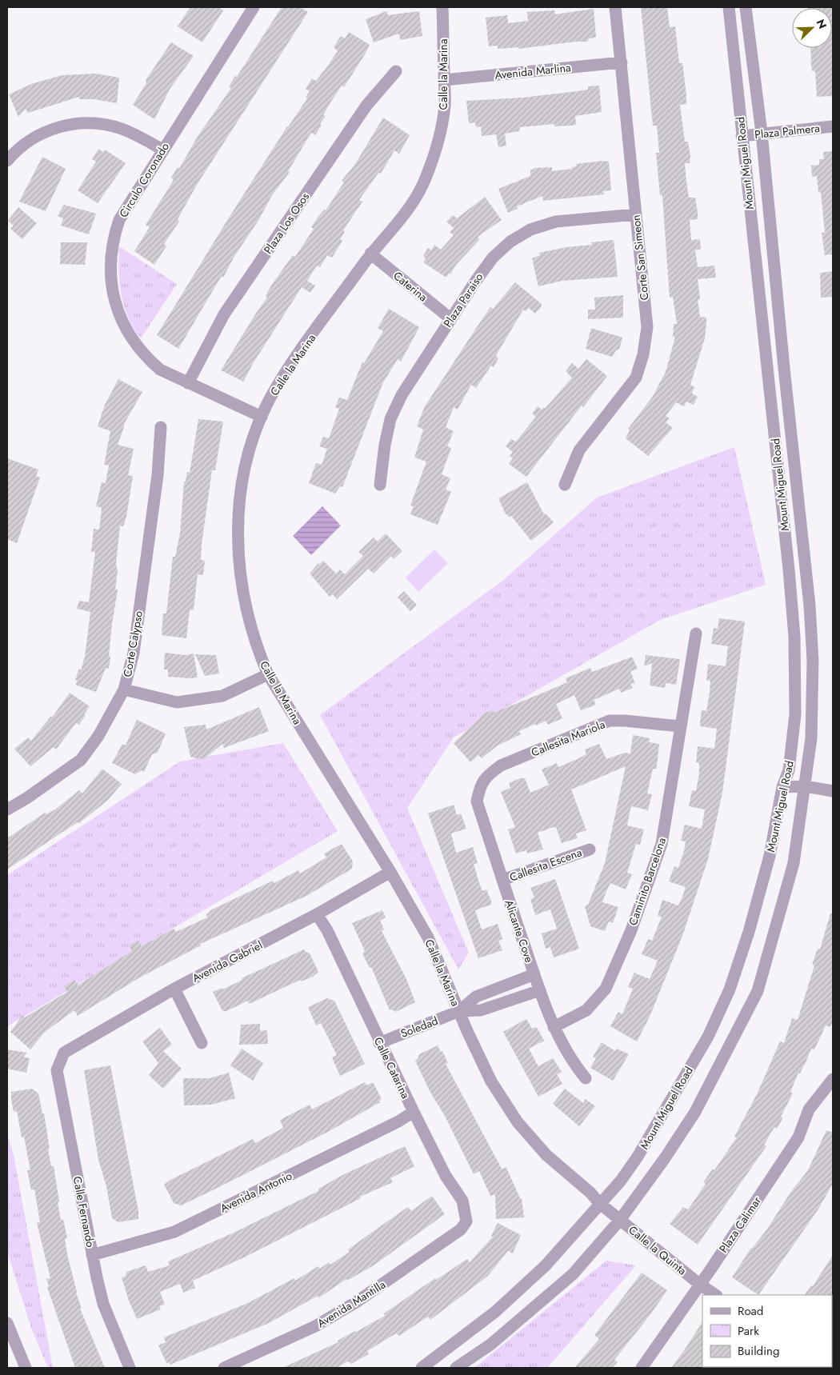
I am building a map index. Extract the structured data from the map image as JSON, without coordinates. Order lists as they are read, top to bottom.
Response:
{
  "streets": {
    "street": [
      "Avenida Marlina",
      "Calle la Marina",
      "Plaza Palmera",
      "Mount Miguel Road",
      "Circulo Coronado",
      "Plaza Los Osos",
      "Corte San Simeon",
      "Caterina",
      "Plaza Paraiso",
      "Corte Calypso",
      "Callesita Mariola",
      "Callesita Escena",
      "Caminito Barcelona",
      "Alicante Cove",
      "Avenida Gabriel",
      "Soledad",
      "Calle Catarina",
      "Avenida Antonio",
      "Calle Fernando",
      "Plaza Calimar",
      "Calle la Quinta",
      "Avenida Mantilla"
    ]
  },
  "crossings": [
    ["Avenida Marlina", "Calle la Marina"],
    ["Avenida Marlina", "Corte San Simeon"],
    ["Calle la Marina", "Mount Miguel Road"],
    ["Calle la Marina", "Circulo Coronado"],
    ["Calle la Marina", "Caterina"],
    ["Calle la Marina", "Avenida Gabriel"],
    ["Calle la Marina", "Soledad"],
    ["Calle la Marina", "Calle la Quinta"],
    ["Plaza Palmera", "Mount Miguel Road"],
    ["Mount Miguel Road", "Calle la Quinta"],
    ["Circulo Coronado", "Plaza Los Osos"],
    ["Corte San Simeon", "Plaza Paraiso"],
    ["Caterina", "Plaza Paraiso"],
    ["Callesita Mariola", "Caminito Barcelona"],
    ["Callesita Mariola", "Alicante Cove"],
    ["Callesita Escena", "Alicante Cove"],
    ["Caminito Barcelona", "Alicante Cove"],
    ["Alicante Cove", "Soledad"],
    ["Avenida Gabriel", "Calle Catarina"],
    ["Avenida Gabriel", "Calle Fernando"],
    ["Soledad", "Calle Catarina"],
    ["Calle Catarina", "Avenida Antonio"],
    ["Calle Catarina", "Avenida Mantilla"],
    ["Avenida Antonio", "Calle Fernando"],
    ["Plaza Calimar", "Calle la Quinta"]
  ],
  "legend": ["Road", "Park", "Building"],
  "north": "top right"
}
